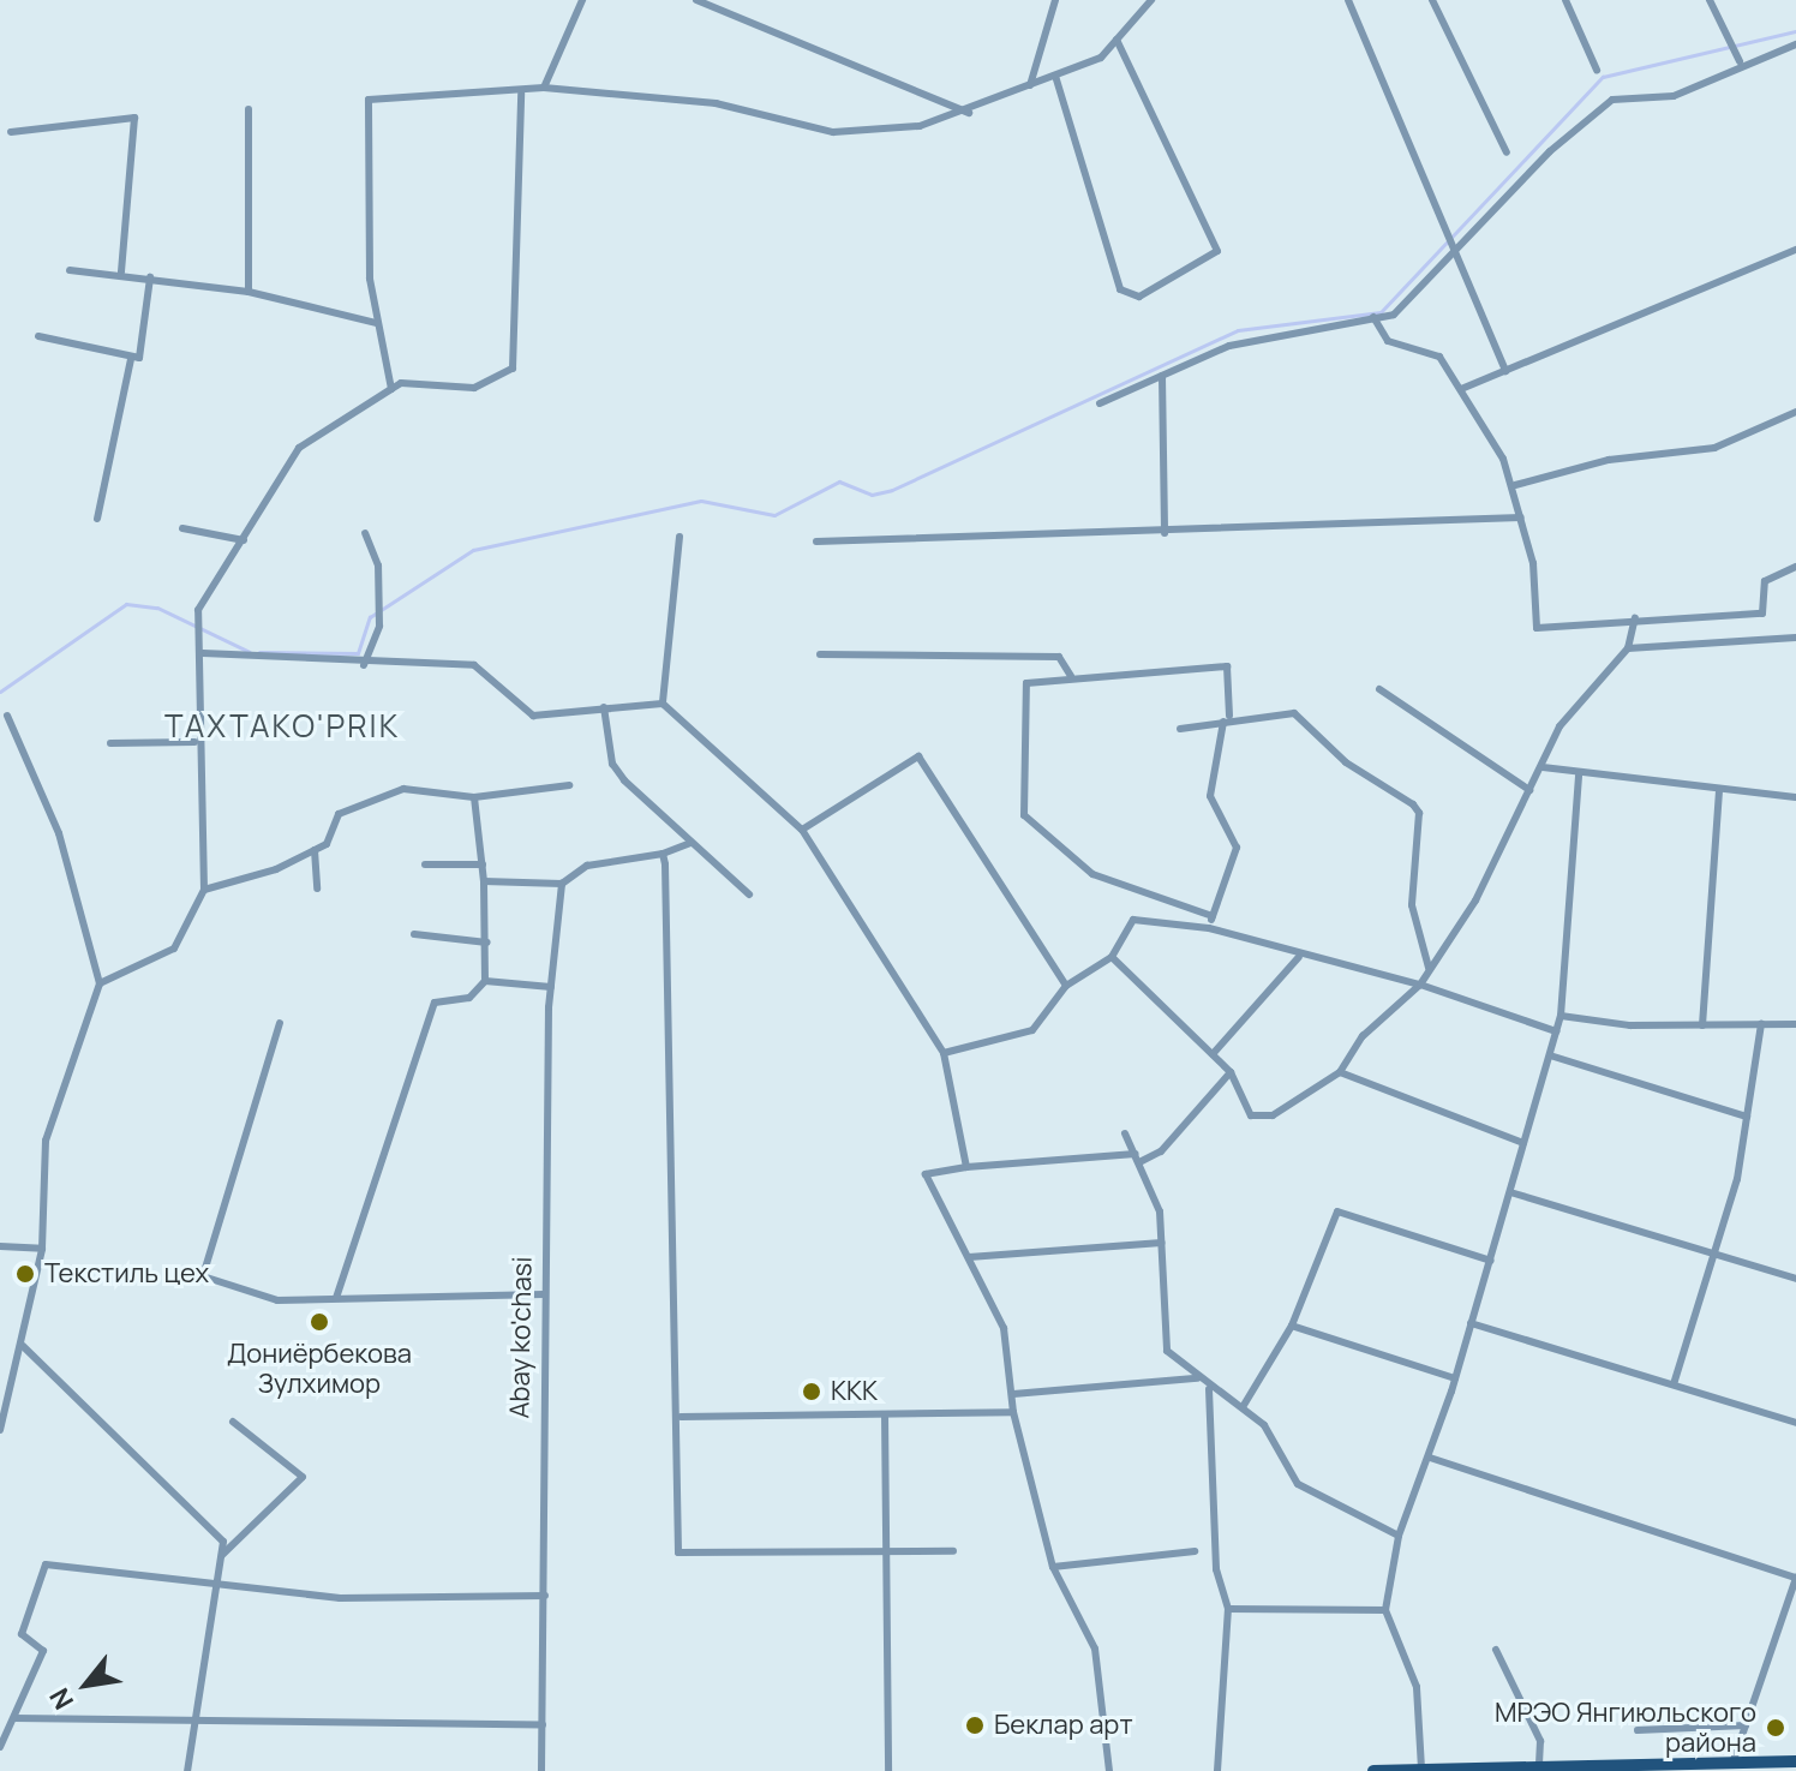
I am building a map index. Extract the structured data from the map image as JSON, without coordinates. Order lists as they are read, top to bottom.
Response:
{
  "streets": {
    "street": ["Abay ko'chasi"]
  },
  "districts": ["TAXTAKO'PRIK"],
  "places": [
    "Текстиль цех",
    "Дониёрбекова Зулхимор",
    "ККК",
    "Беклар арт",
    "МРЭО Янгиюльского района"
  ],
  "north": "bottom left"
}
